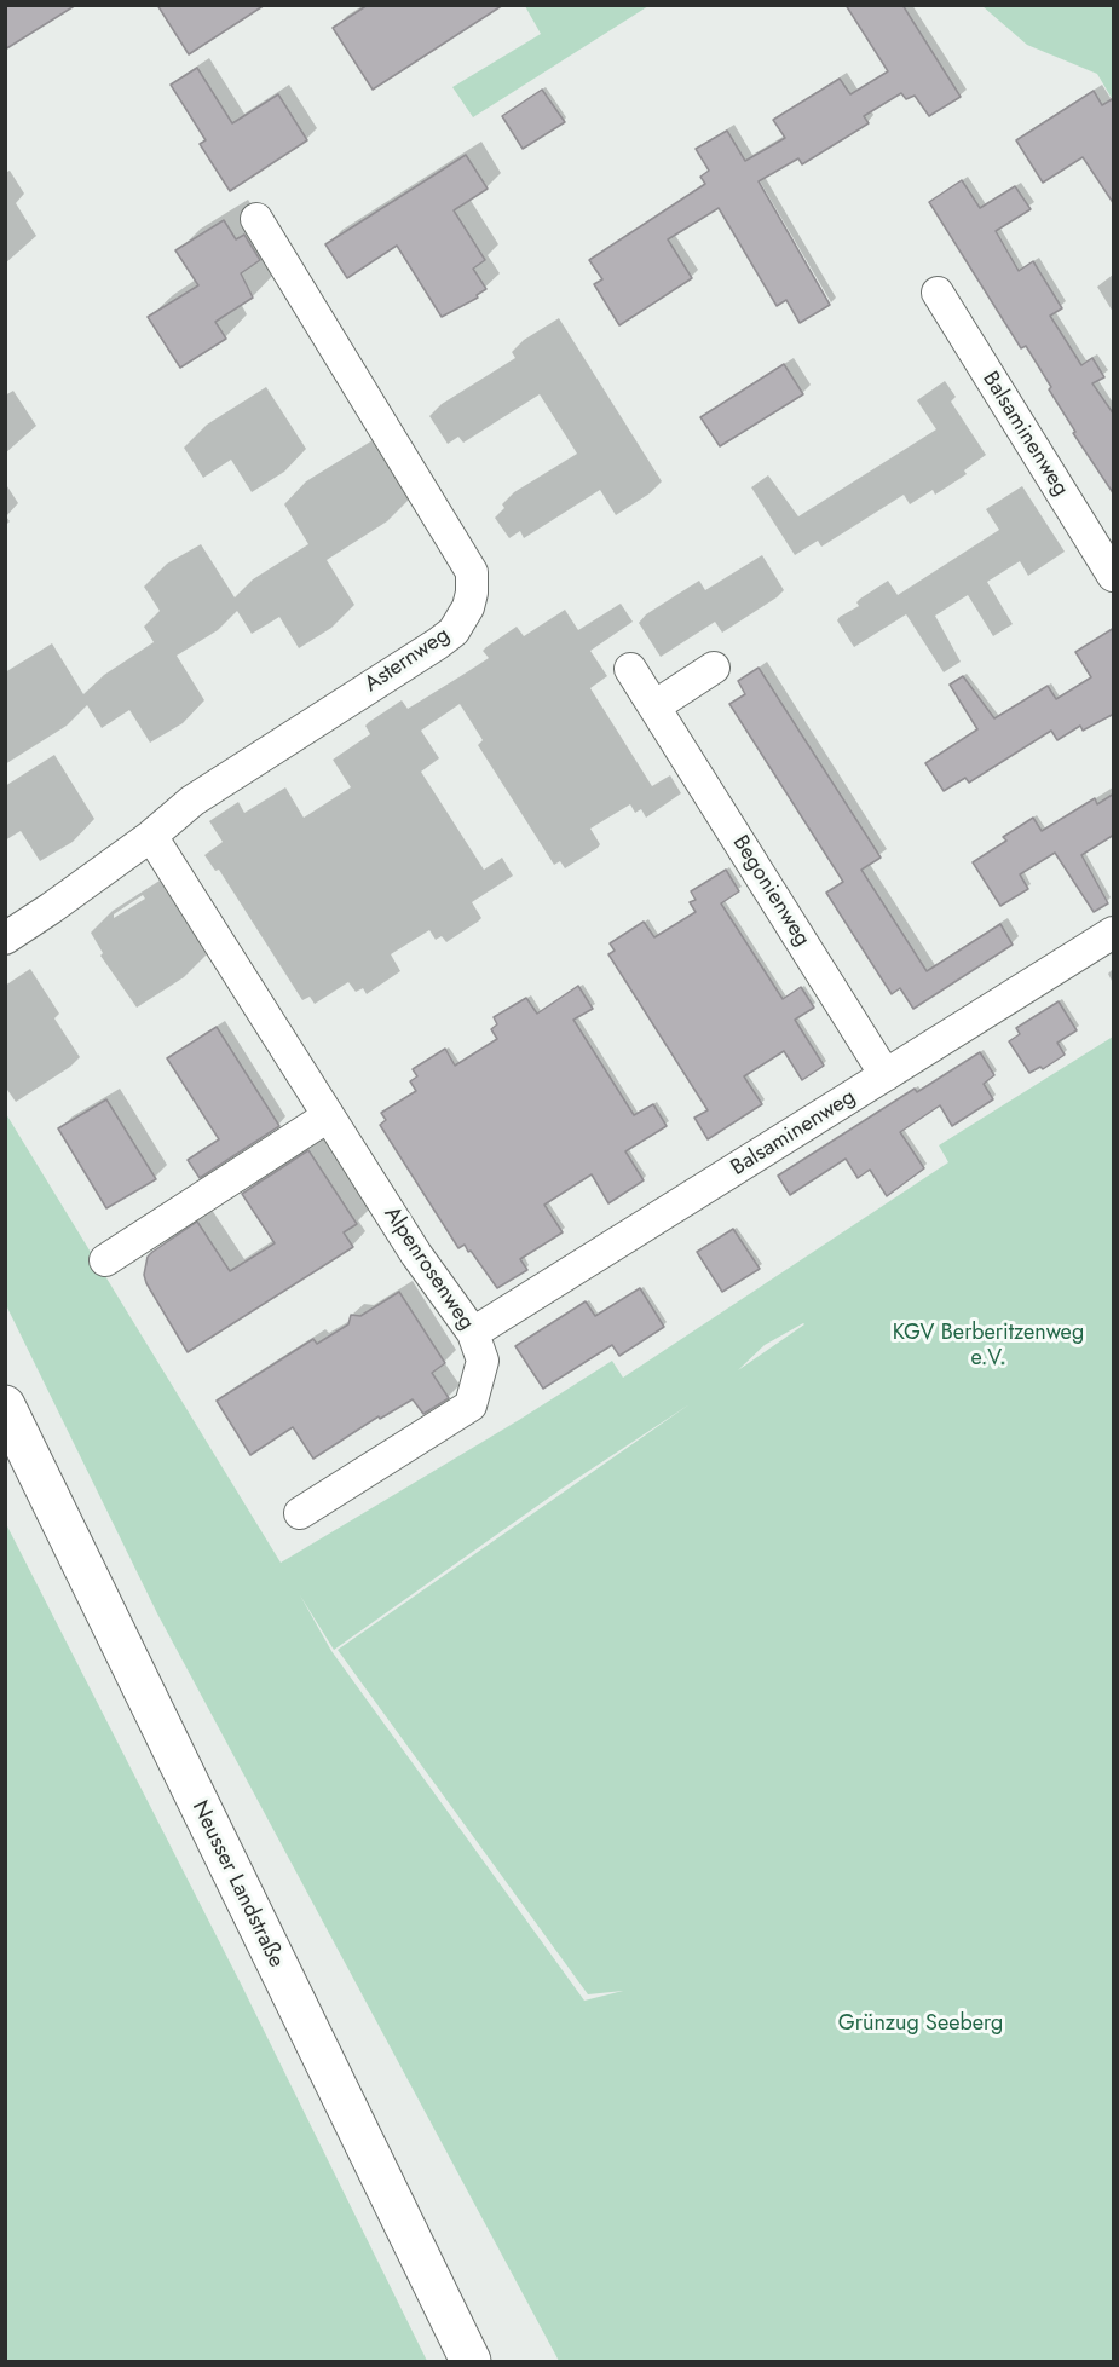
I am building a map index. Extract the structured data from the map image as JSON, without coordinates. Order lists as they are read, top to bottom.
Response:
{
  "streets": {
    "main road": ["Neusser Landstraße"],
    "street": [
      "Balsaminenweg",
      "Asternweg",
      "Begonienweg",
      "Alpenrosenweg"
    ]
  },
  "crossings": [
    ["Balsaminenweg", "Begonienweg"],
    ["Balsaminenweg", "Alpenrosenweg"],
    ["Asternweg", "Alpenrosenweg"]
  ],
  "parks": ["KGV Berberitzenweg e.V.", "Grünzug Seeberg"]
}
